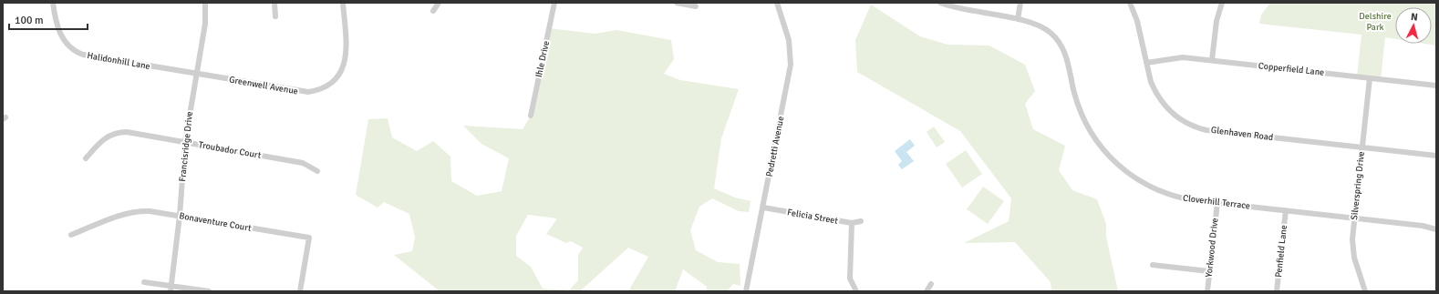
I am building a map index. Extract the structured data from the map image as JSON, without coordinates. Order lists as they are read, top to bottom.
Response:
{
  "streets": {
    "street": [
      "Ihle Drive",
      "Halidonhill Lane",
      "Copperfield Lane",
      "Greenwell Avenue",
      "Glenhaven Road",
      "Francisridge Drive",
      "Pedretti Avenue",
      "Troubador Court",
      "Silverspring Drive",
      "Cloverhill Terrace",
      "Felicia Street",
      "Bonaventure Court",
      "Yorkwood Drive",
      "Penfield Lane"
    ]
  },
  "crossings": [
    ["Halidonhill Lane", "Greenwell Avenue"],
    ["Halidonhill Lane", "Francisridge Drive"],
    ["Copperfield Lane", "Glenhaven Road"],
    ["Copperfield Lane", "Silverspring Drive"],
    ["Greenwell Avenue", "Francisridge Drive"],
    ["Glenhaven Road", "Silverspring Drive"],
    ["Francisridge Drive", "Troubador Court"],
    ["Francisridge Drive", "Bonaventure Court"],
    ["Pedretti Avenue", "Felicia Street"],
    ["Silverspring Drive", "Cloverhill Terrace"],
    ["Cloverhill Terrace", "Yorkwood Drive"],
    ["Cloverhill Terrace", "Penfield Lane"]
  ],
  "parks": ["Delshire Park"],
  "scale_bar": "100 m",
  "north": "top"
}
